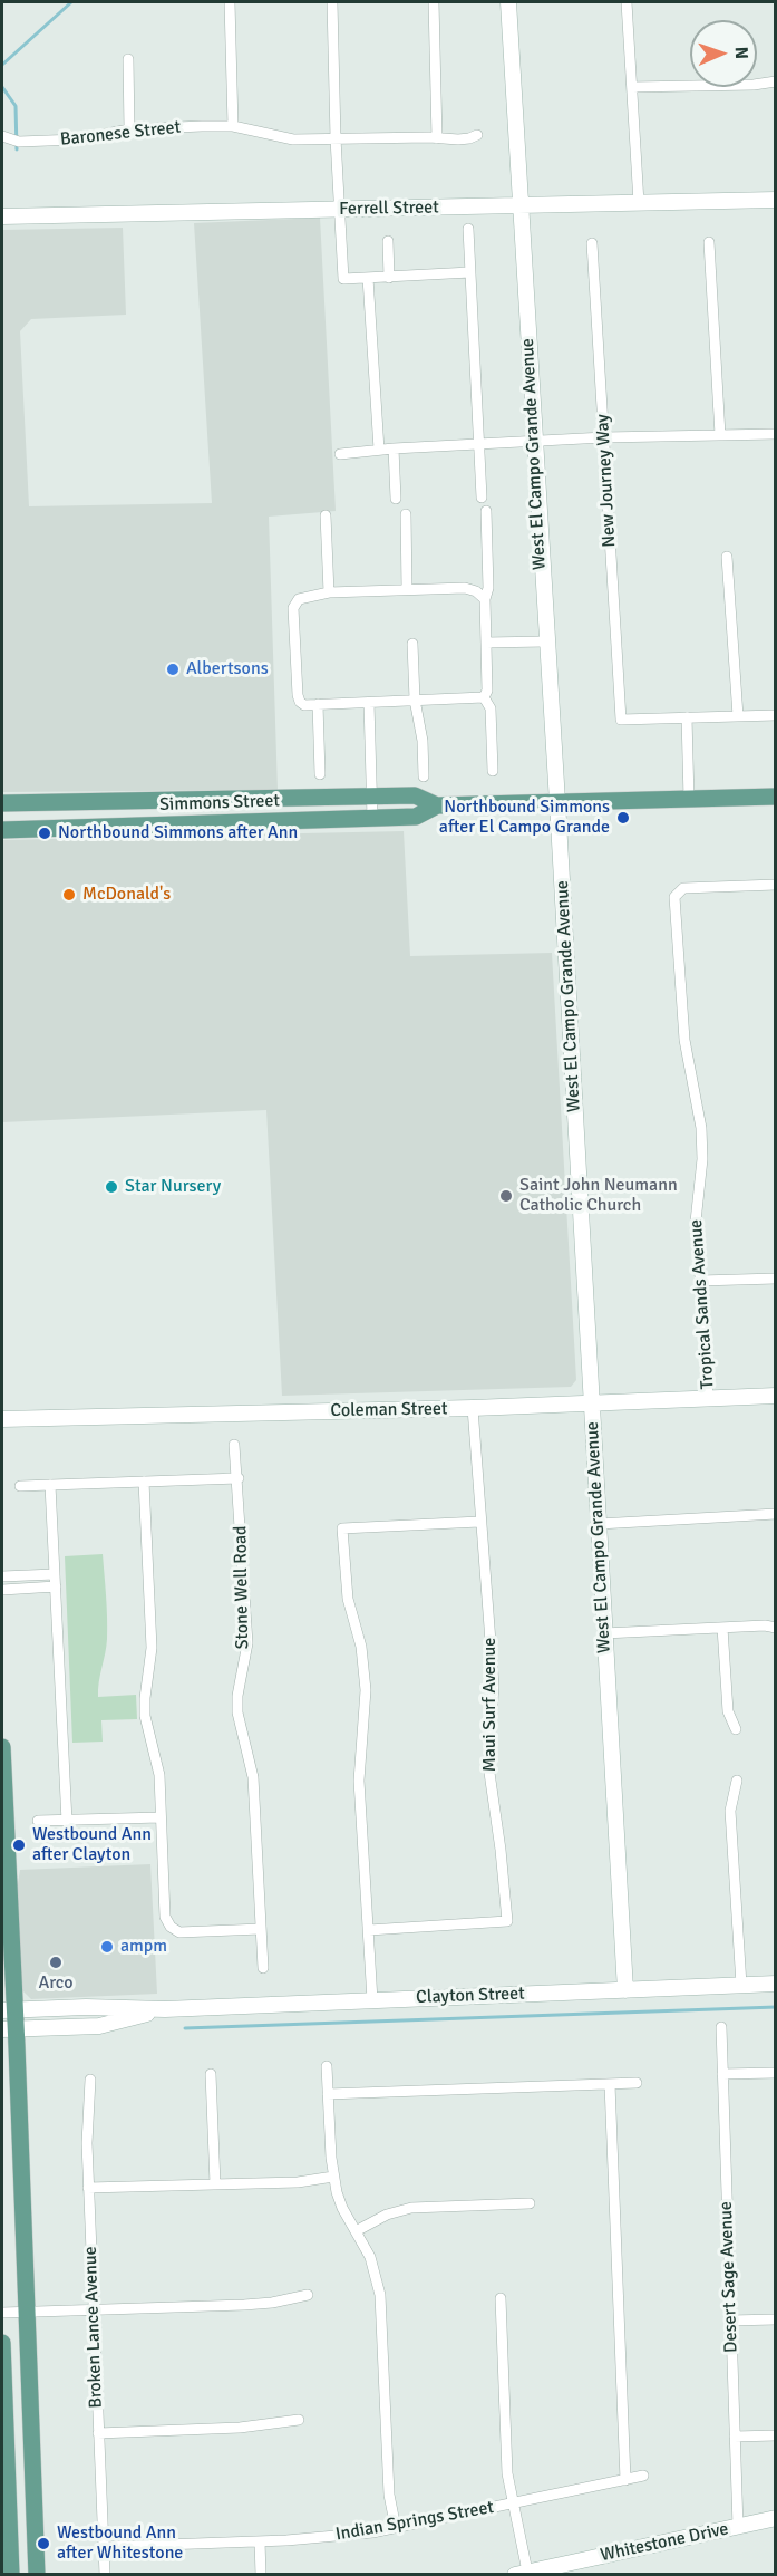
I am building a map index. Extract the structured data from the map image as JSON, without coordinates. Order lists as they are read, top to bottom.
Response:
{
  "streets": {
    "main road": ["Simmons Street"],
    "street": [
      "Baronese Street",
      "Ferrell Street",
      "West El Campo Grande Avenue",
      "New Journey Way",
      "Tropical Sands Avenue",
      "Coleman Street",
      "Stone Well Road",
      "Maui Surf Avenue",
      "Clayton Street",
      "Desert Sage Avenue",
      "Broken Lance Avenue",
      "Indian Springs Street",
      "Whitestone Drive"
    ]
  },
  "crossings": [
    ["Ferrell Street", "West El Campo Grande Avenue"],
    ["West El Campo Grande Avenue", "Simmons Street"],
    ["West El Campo Grande Avenue", "Coleman Street"],
    ["West El Campo Grande Avenue", "Clayton Street"],
    ["Tropical Sands Avenue", "Coleman Street"],
    ["Coleman Street", "Maui Surf Avenue"],
    ["Desert Sage Avenue", "Whitestone Drive"],
    ["Broken Lance Avenue", "Indian Springs Street"]
  ],
  "places": [
    "Albertsons",
    "Northbound Simmons after El Campo Grande",
    "Northbound Simmons after Ann",
    "McDonald's",
    "Star Nursery",
    "Saint John Neumann Catholic Church",
    "Westbound Ann after Clayton",
    "ampm",
    "Arco",
    "Westbound Ann after Whitestone"
  ],
  "north": "right"
}
